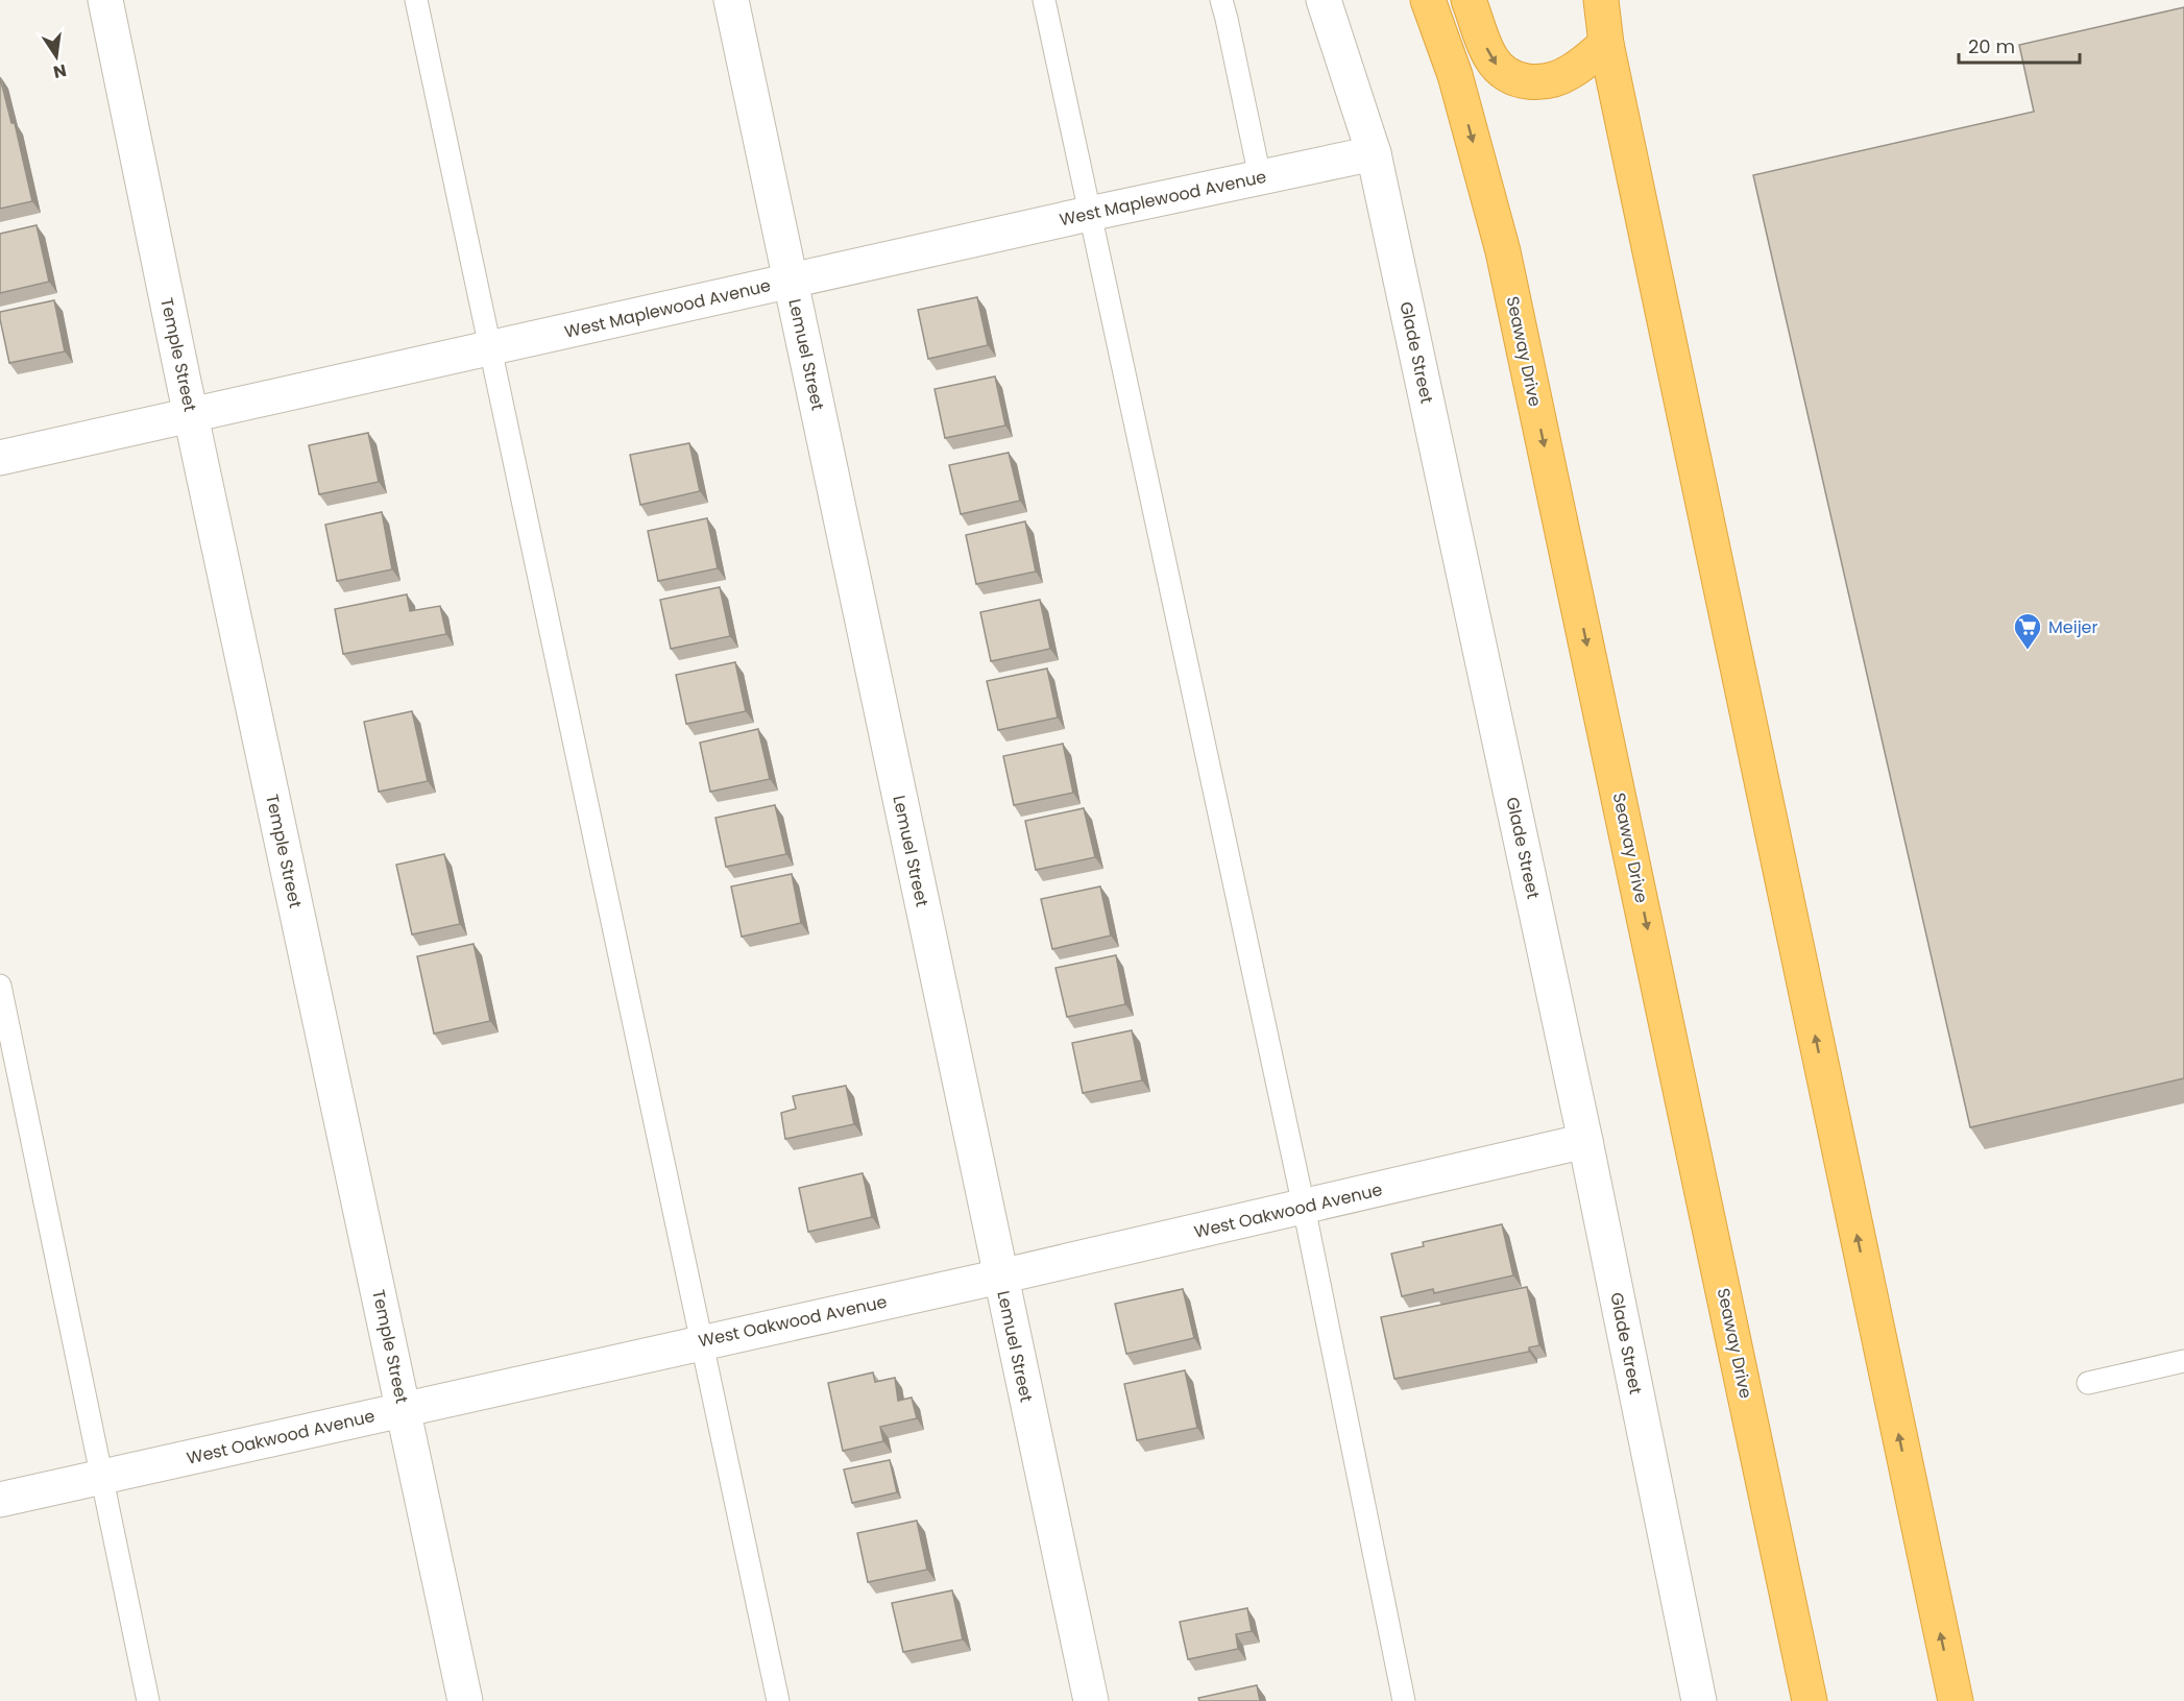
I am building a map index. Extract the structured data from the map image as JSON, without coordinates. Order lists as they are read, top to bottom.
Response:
{
  "streets": {
    "highway": ["Seaway Drive"],
    "street": [
      "West Maplewood Avenue",
      "Glade Street",
      "Temple Street",
      "Lemuel Street",
      "West Oakwood Avenue"
    ]
  },
  "crossings": [
    ["West Maplewood Avenue", "Glade Street"],
    ["West Maplewood Avenue", "Temple Street"],
    ["West Maplewood Avenue", "Lemuel Street"],
    ["Glade Street", "West Oakwood Avenue"],
    ["Temple Street", "West Oakwood Avenue"],
    ["Lemuel Street", "West Oakwood Avenue"]
  ],
  "places": {
    "supermarket": ["Meijer"]
  },
  "scale_bar": "20 m",
  "north": "bottom"
}
